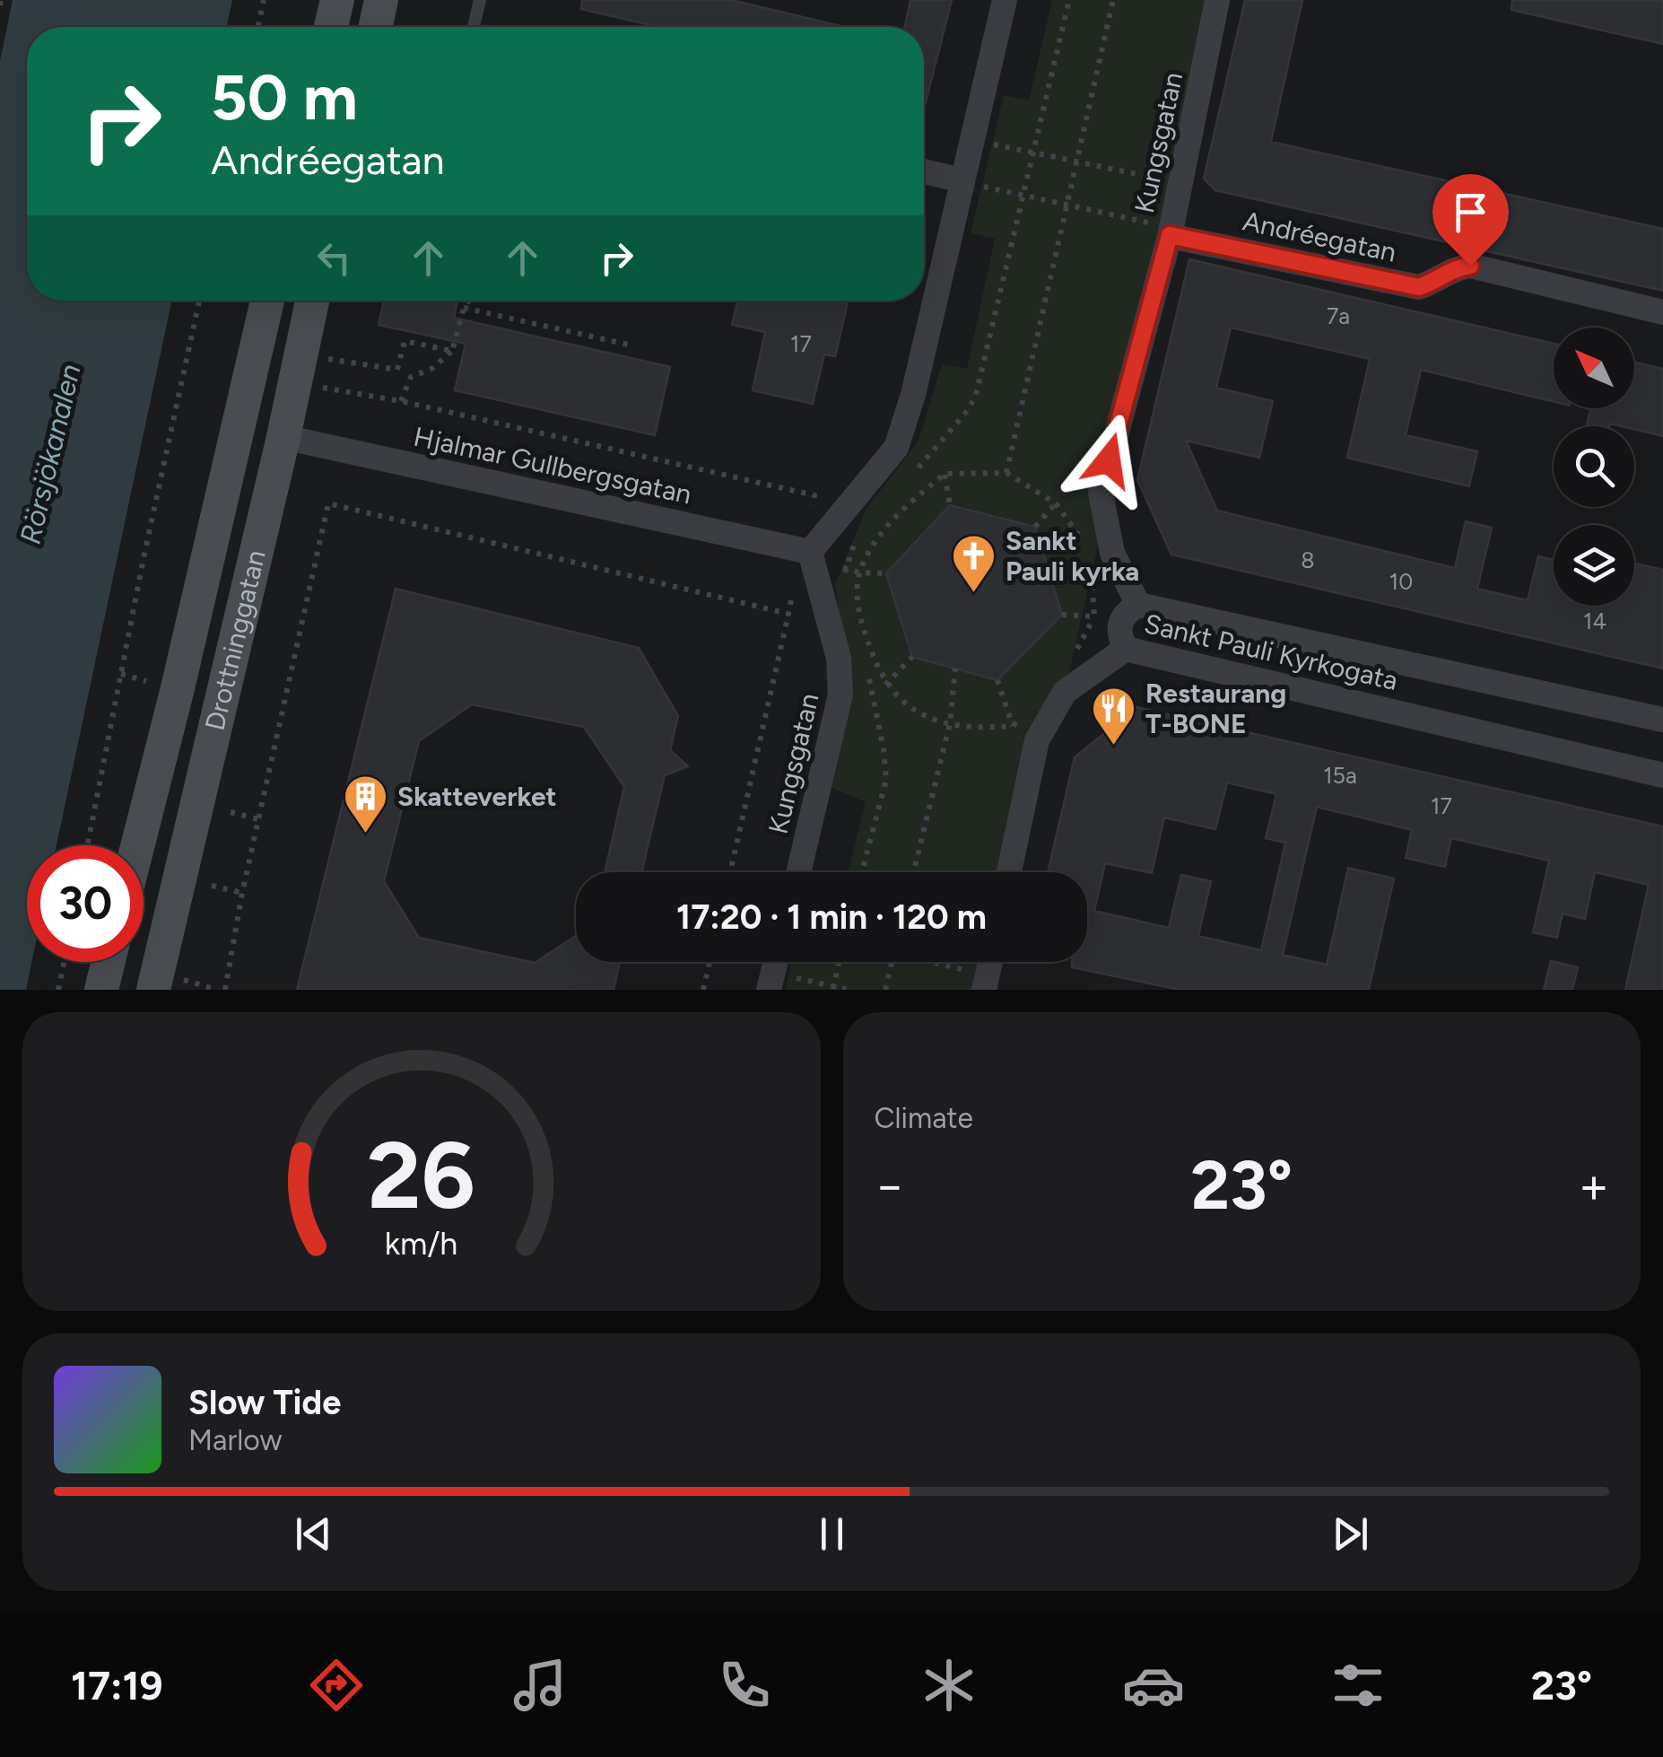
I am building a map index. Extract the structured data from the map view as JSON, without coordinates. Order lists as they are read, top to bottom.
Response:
{
  "streets": {
    "main road": ["Drottninggatan"],
    "street": [
      "Kungsgatan",
      "Andréegatan",
      "Hjalmar Gullbergsgatan",
      "Sankt Pauli Kyrkogata"
    ]
  },
  "crossings": [
    ["Kungsgatan", "Andréegatan"],
    ["Kungsgatan", "Hjalmar Gullbergsgatan"],
    ["Kungsgatan", "Sankt Pauli Kyrkogata"],
    ["Hjalmar Gullbergsgatan", "Drottninggatan"]
  ],
  "water": ["Rörsjökanalen"],
  "places": {
    "church": ["Sankt Pauli kyrka"],
    "restaurant": ["Restaurang T-BONE"],
    "building": ["Skatteverket"]
  },
  "house_numbers": [
    "7a",
    "17",
    "8",
    "10",
    "14",
    "15a",
    "17"
  ],
  "north": "top left",
  "page": {
    "turn": ["50 m", "Andréegatan"],
    "limit": "30",
    "trip": "17:20 · 1 min · 120 m",
    "tile": "Climate",
    "heat": ["−", "23°", "+"],
    "song": ["Slow Tide", "Marlow"],
    "tabs": ["17:19", "23°"],
    "gauge": ["26", "km/h"]
  }
}
